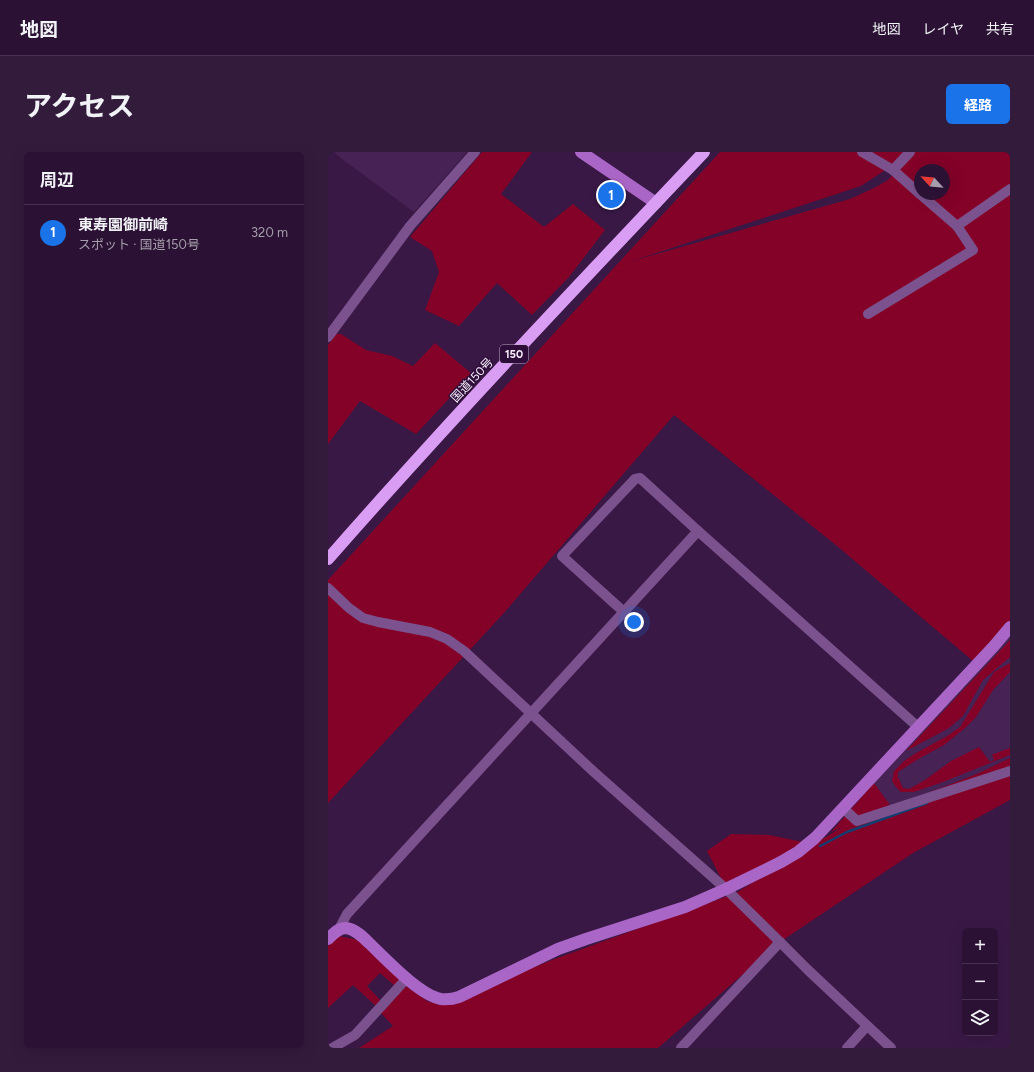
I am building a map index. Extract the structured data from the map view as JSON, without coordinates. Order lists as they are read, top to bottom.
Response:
{
  "streets": {
    "highway": ["150", "国道150号"]
  },
  "north": "top left",
  "page": {
    "header": "地図",
    "nav": ["地図", "レイヤ", "共有"],
    "title": "アクセス",
    "buttons": "経路",
    "heading": "周辺",
    "pins": "1",
    "list": [
      {
        "mark": "1",
        "name": "東寿園御前崎",
        "note": "スポット · 国道150号",
        "value": "320 m"
      }
    ],
    "map_buttons": ["+", "−"]
  }
}
